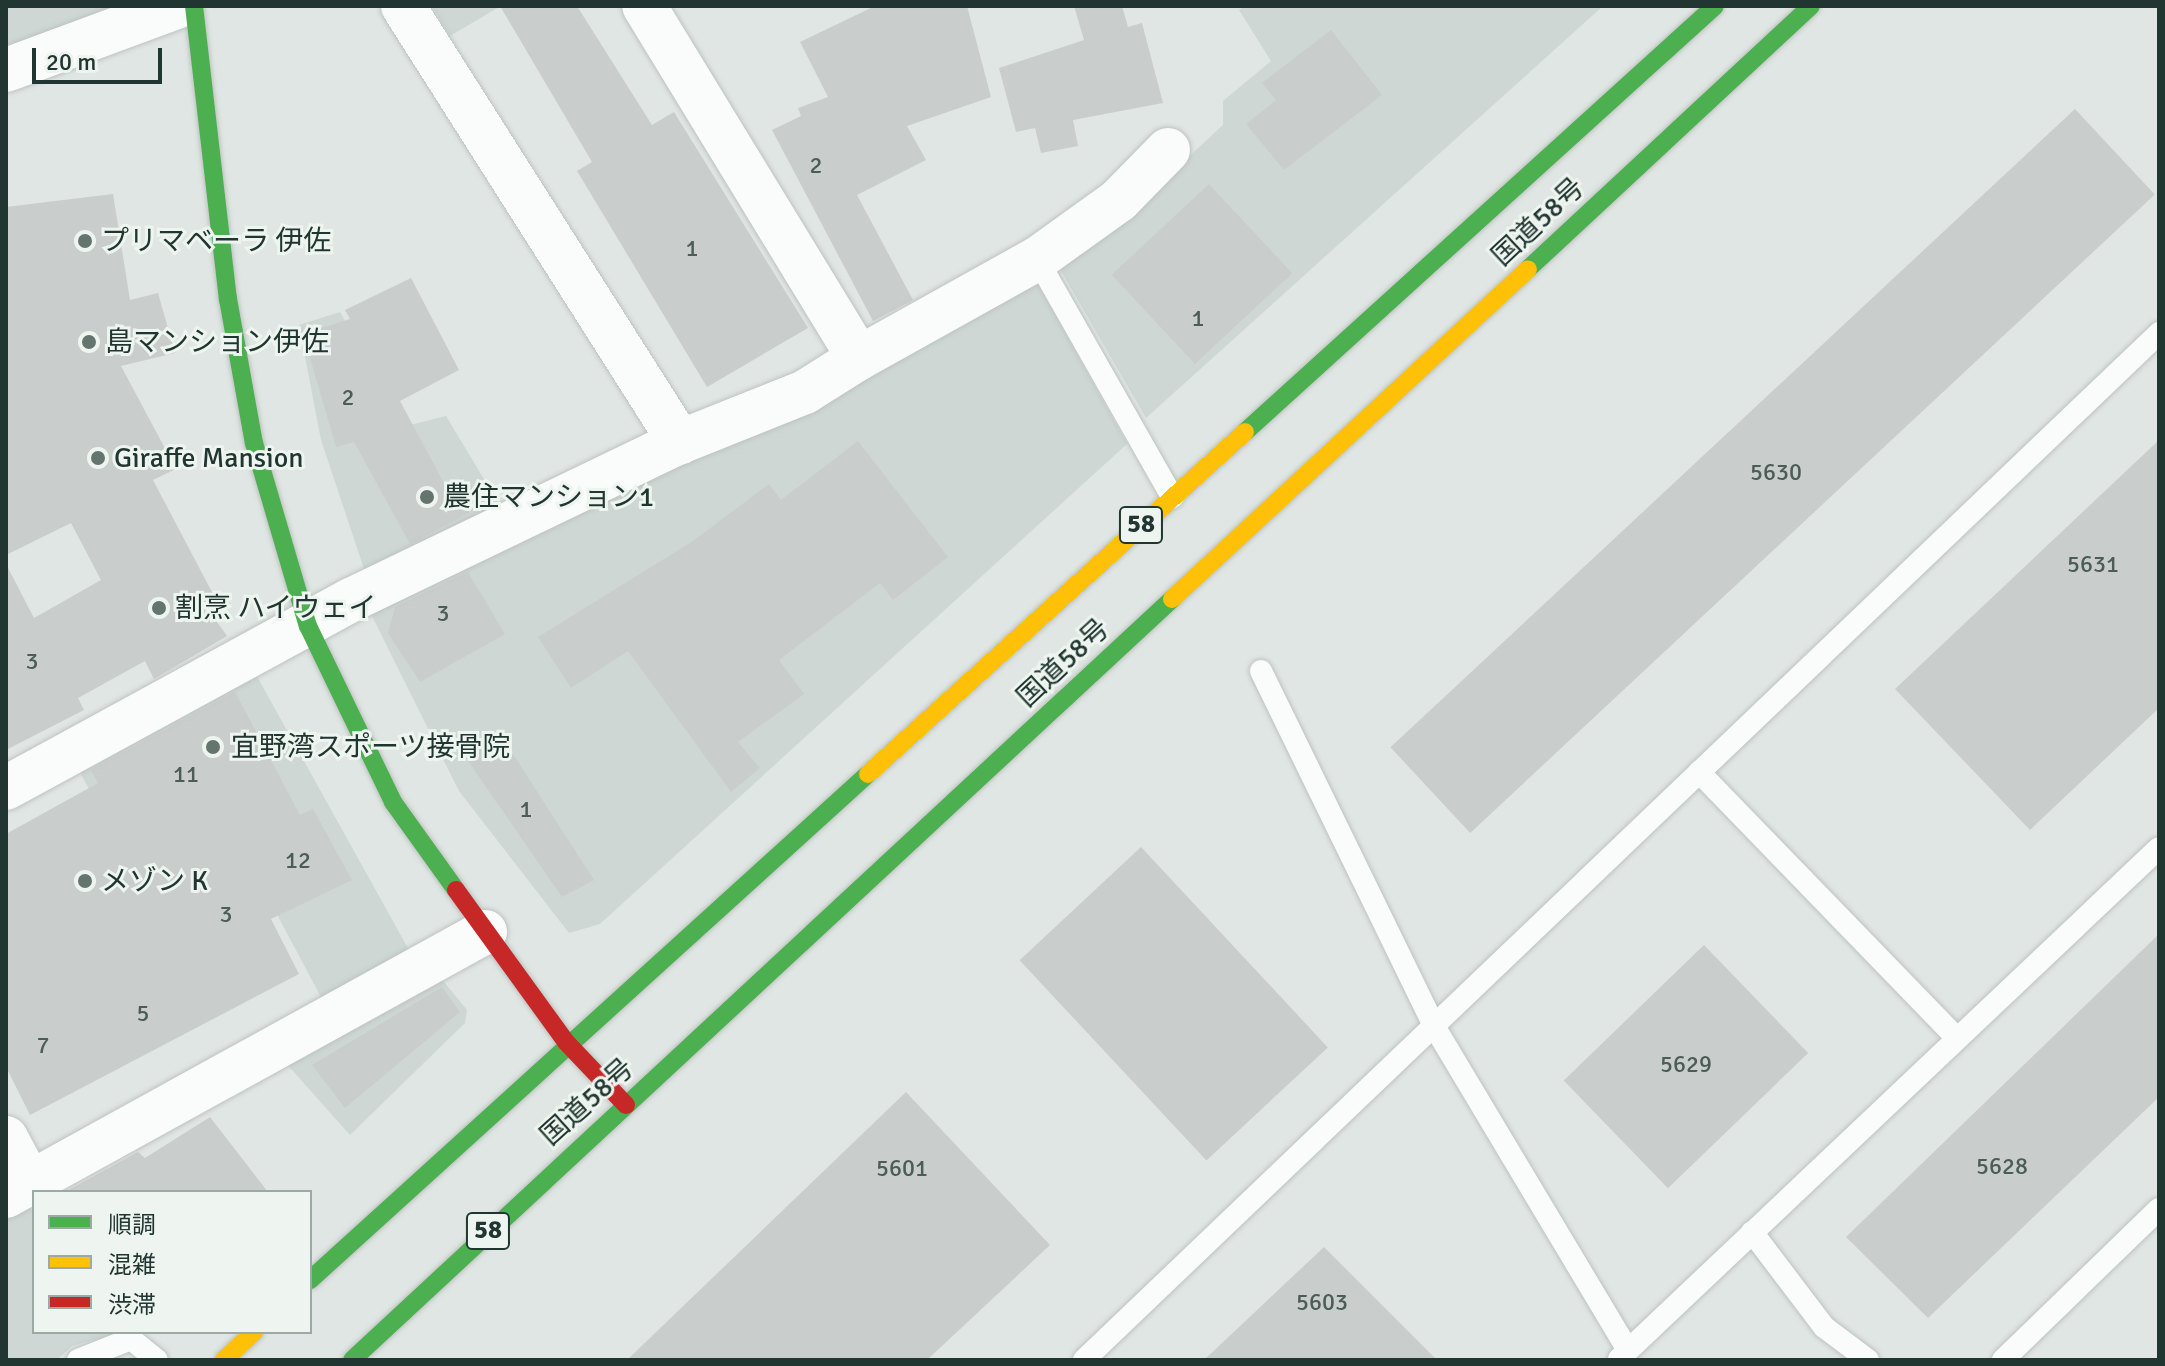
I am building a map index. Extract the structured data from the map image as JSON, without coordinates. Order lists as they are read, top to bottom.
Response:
{
  "streets": {
    "main road": ["国道58号", "58"]
  },
  "places": [
    "プリマベーラ 伊佐",
    "島マンション伊佐",
    "Giraffe Mansion",
    "農住マンション1",
    "割烹 ハイウェイ",
    "宜野湾スポーツ接骨院",
    "メゾン K"
  ],
  "house_numbers": [
    "2",
    "1",
    "1",
    "2",
    "5630",
    "5631",
    "3",
    "3",
    "11",
    "1",
    "12",
    "3",
    "5",
    "7",
    "5629",
    "5628",
    "5601",
    "5603"
  ],
  "legend": ["順調", "混雑", "渋滞"],
  "scale_bar": "20 m"
}
